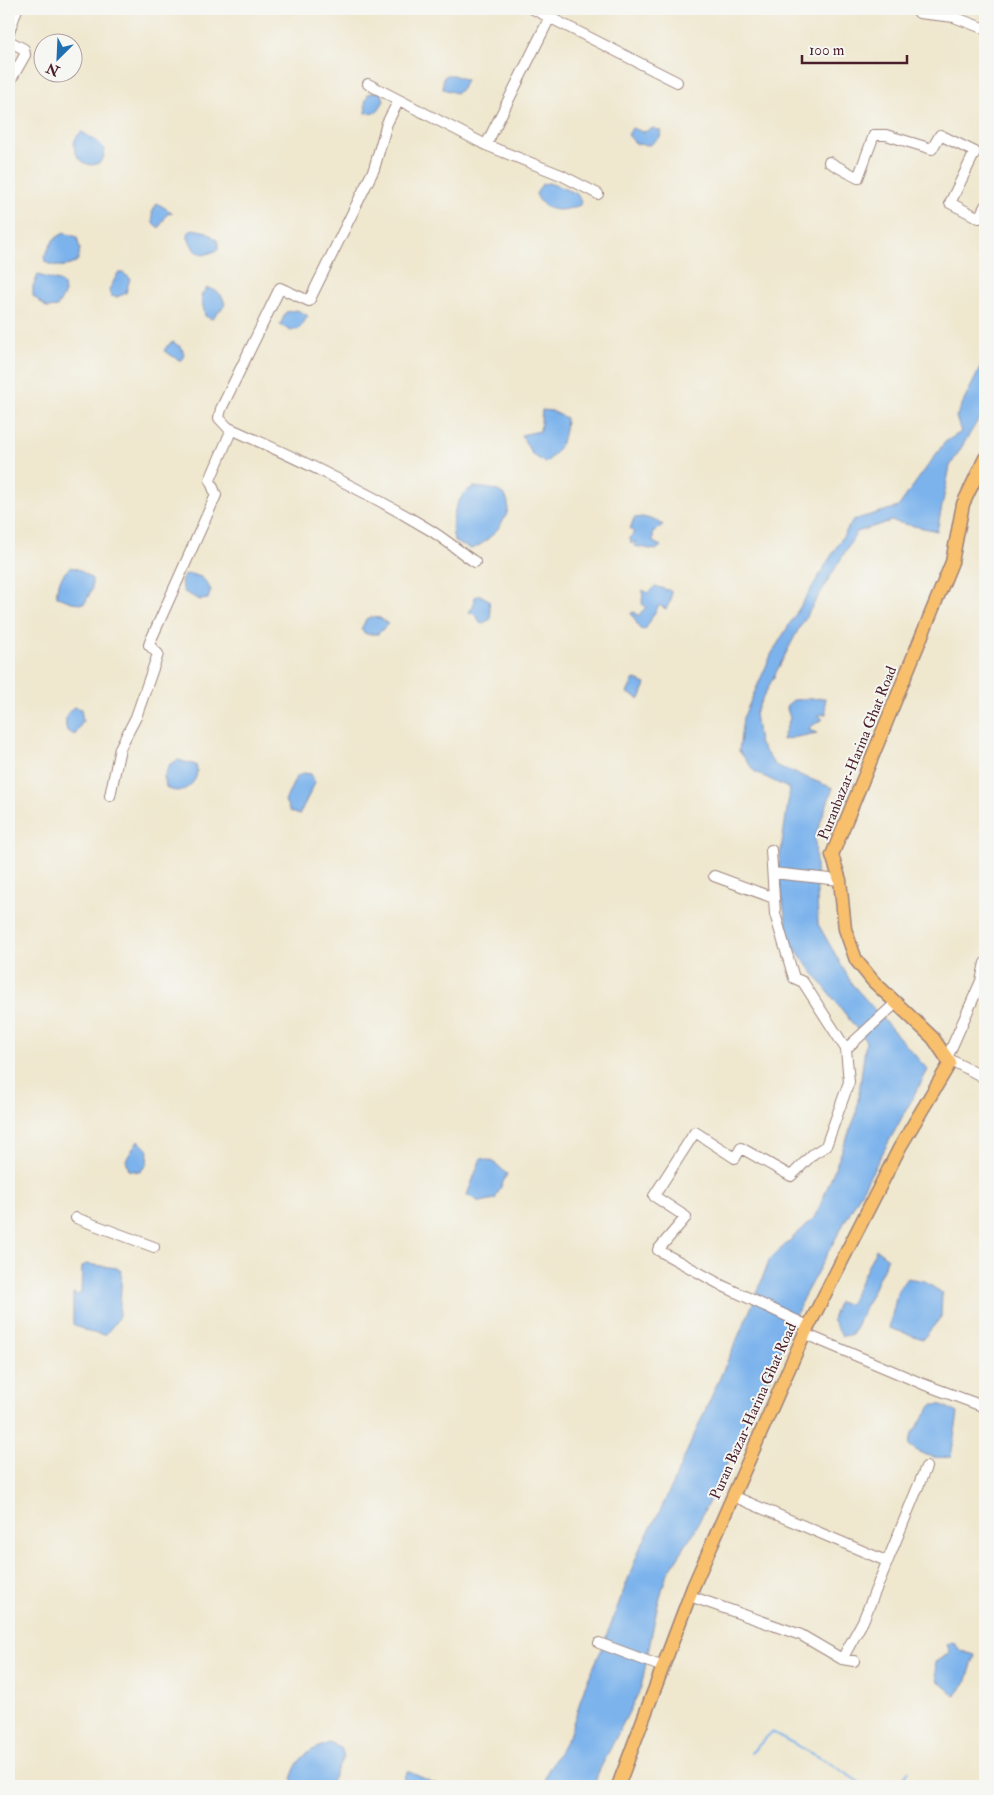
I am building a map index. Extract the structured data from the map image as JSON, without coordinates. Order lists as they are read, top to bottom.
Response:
{
  "streets": {
    "main road": ["Puranbazar-Harina Ghat Road", "Puran Bazar-Harina Ghat Road"]
  },
  "crossings": [
    ["Puranbazar-Harina Ghat Road", "Puran Bazar-Harina Ghat Road"]
  ],
  "scale_bar": "100 m",
  "north": "bottom left"
}
